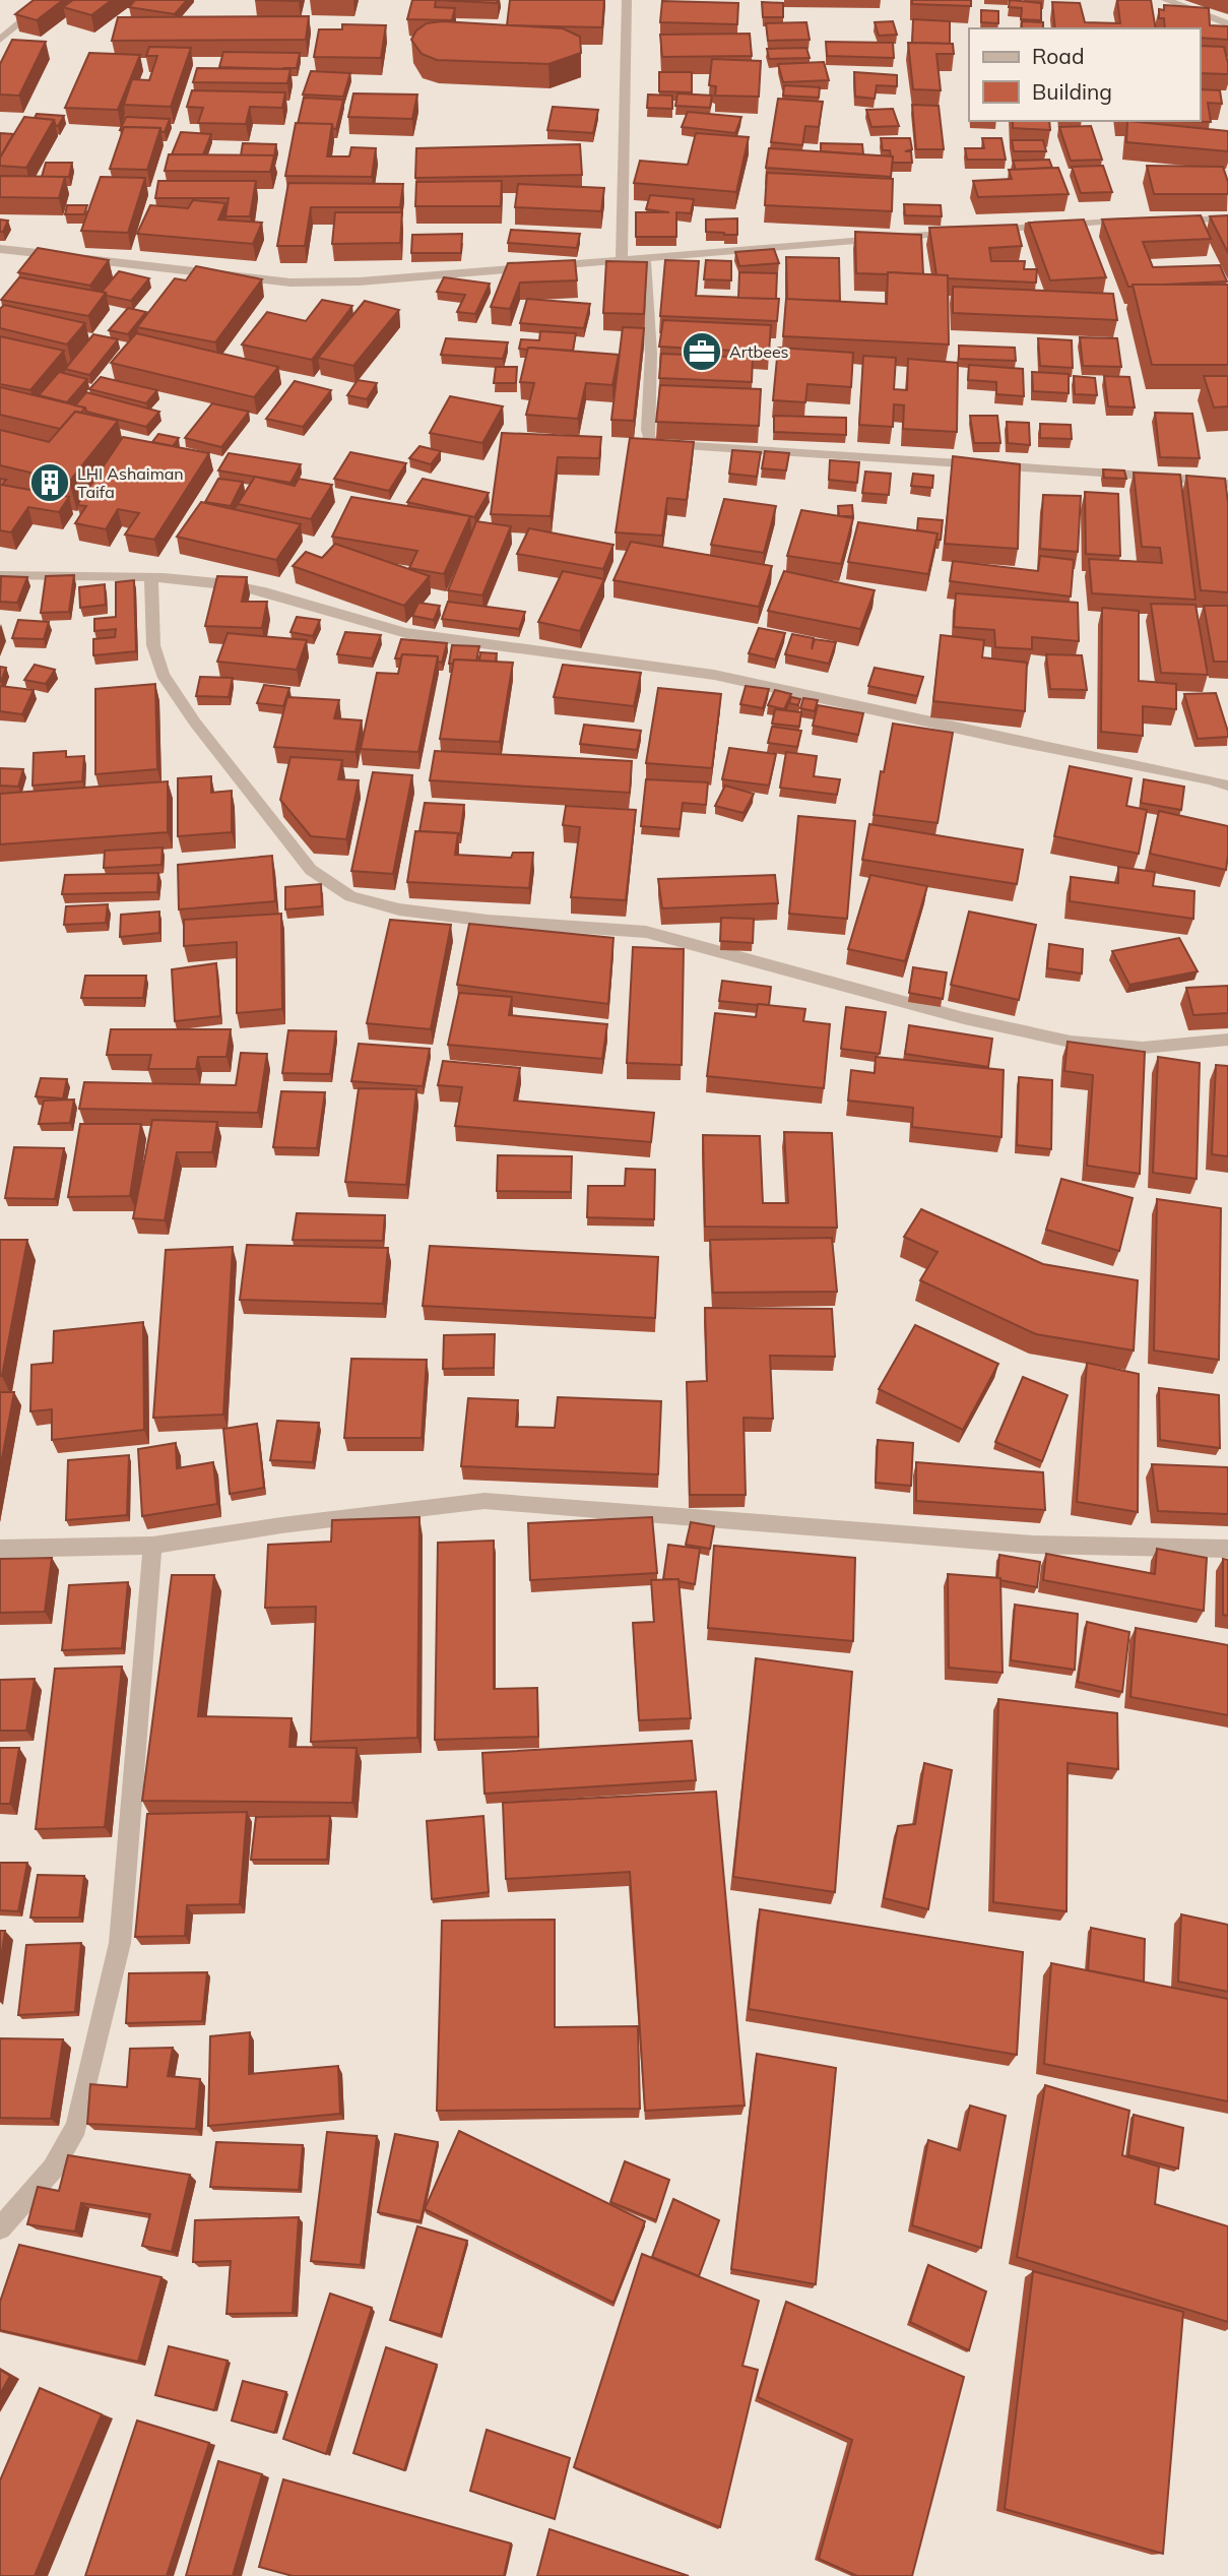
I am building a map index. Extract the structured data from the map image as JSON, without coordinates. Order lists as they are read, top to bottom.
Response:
{
  "places": {
    "office": ["Artbees"],
    "building": ["LHI Ashaiman Taifa"]
  },
  "legend": ["Road", "Building"]
}
